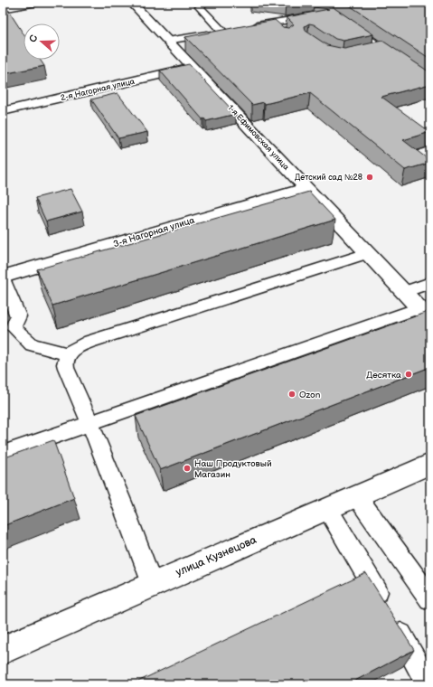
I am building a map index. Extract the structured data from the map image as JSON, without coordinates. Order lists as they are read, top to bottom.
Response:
{
  "streets": {
    "street": [
      "2-я Нагорная улица",
      "1-я Ефимовская улица",
      "3-я Нагорная улица",
      "улица Кузнецова"
    ]
  },
  "crossings": [
    ["2-я Нагорная улица", "1-я Ефимовская улица"],
    ["1-я Ефимовская улица", "3-я Нагорная улица"]
  ],
  "places": [
    "Детский сад №28",
    "Десятка",
    "Ozon",
    "Наш Продуктовый Магазин"
  ],
  "north": "left"
}
